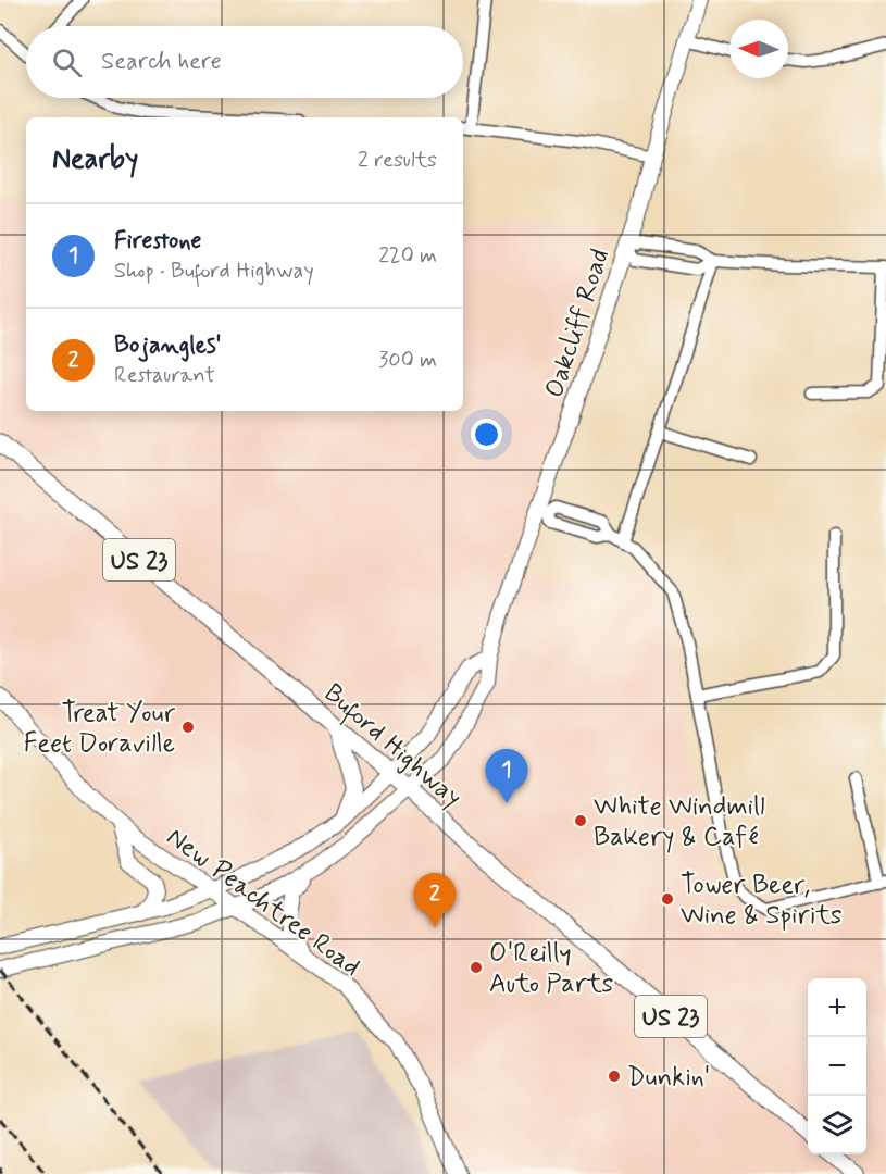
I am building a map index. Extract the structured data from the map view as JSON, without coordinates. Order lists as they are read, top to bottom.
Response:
{
  "streets": {
    "main road": [
      "Oakcliff Road",
      "US 23",
      "Buford Highway",
      "New Peachtree Road"
    ]
  },
  "crossings": [
    ["Oakcliff Road", "Buford Highway"],
    ["Oakcliff Road", "New Peachtree Road"]
  ],
  "places": [
    "Treat Your Feet Doraville",
    "White Windmill Bakery & Café",
    "Tower Beer, Wine & Spirits",
    "O'Reilly Auto Parts",
    "Dunkin'"
  ],
  "north": "left",
  "page": {
    "search": "Search here",
    "heading": ["Nearby", "2 results"],
    "list": [
      {
        "mark": "1",
        "name": "Firestone",
        "note": "Shop · Buford Highway",
        "value": "220 m"
      },
      {
        "mark": "2",
        "name": "Bojangles'",
        "note": "Restaurant",
        "value": "300 m"
      }
    ],
    "pins": ["1", "2"],
    "map_buttons": ["+", "−"]
  }
}
